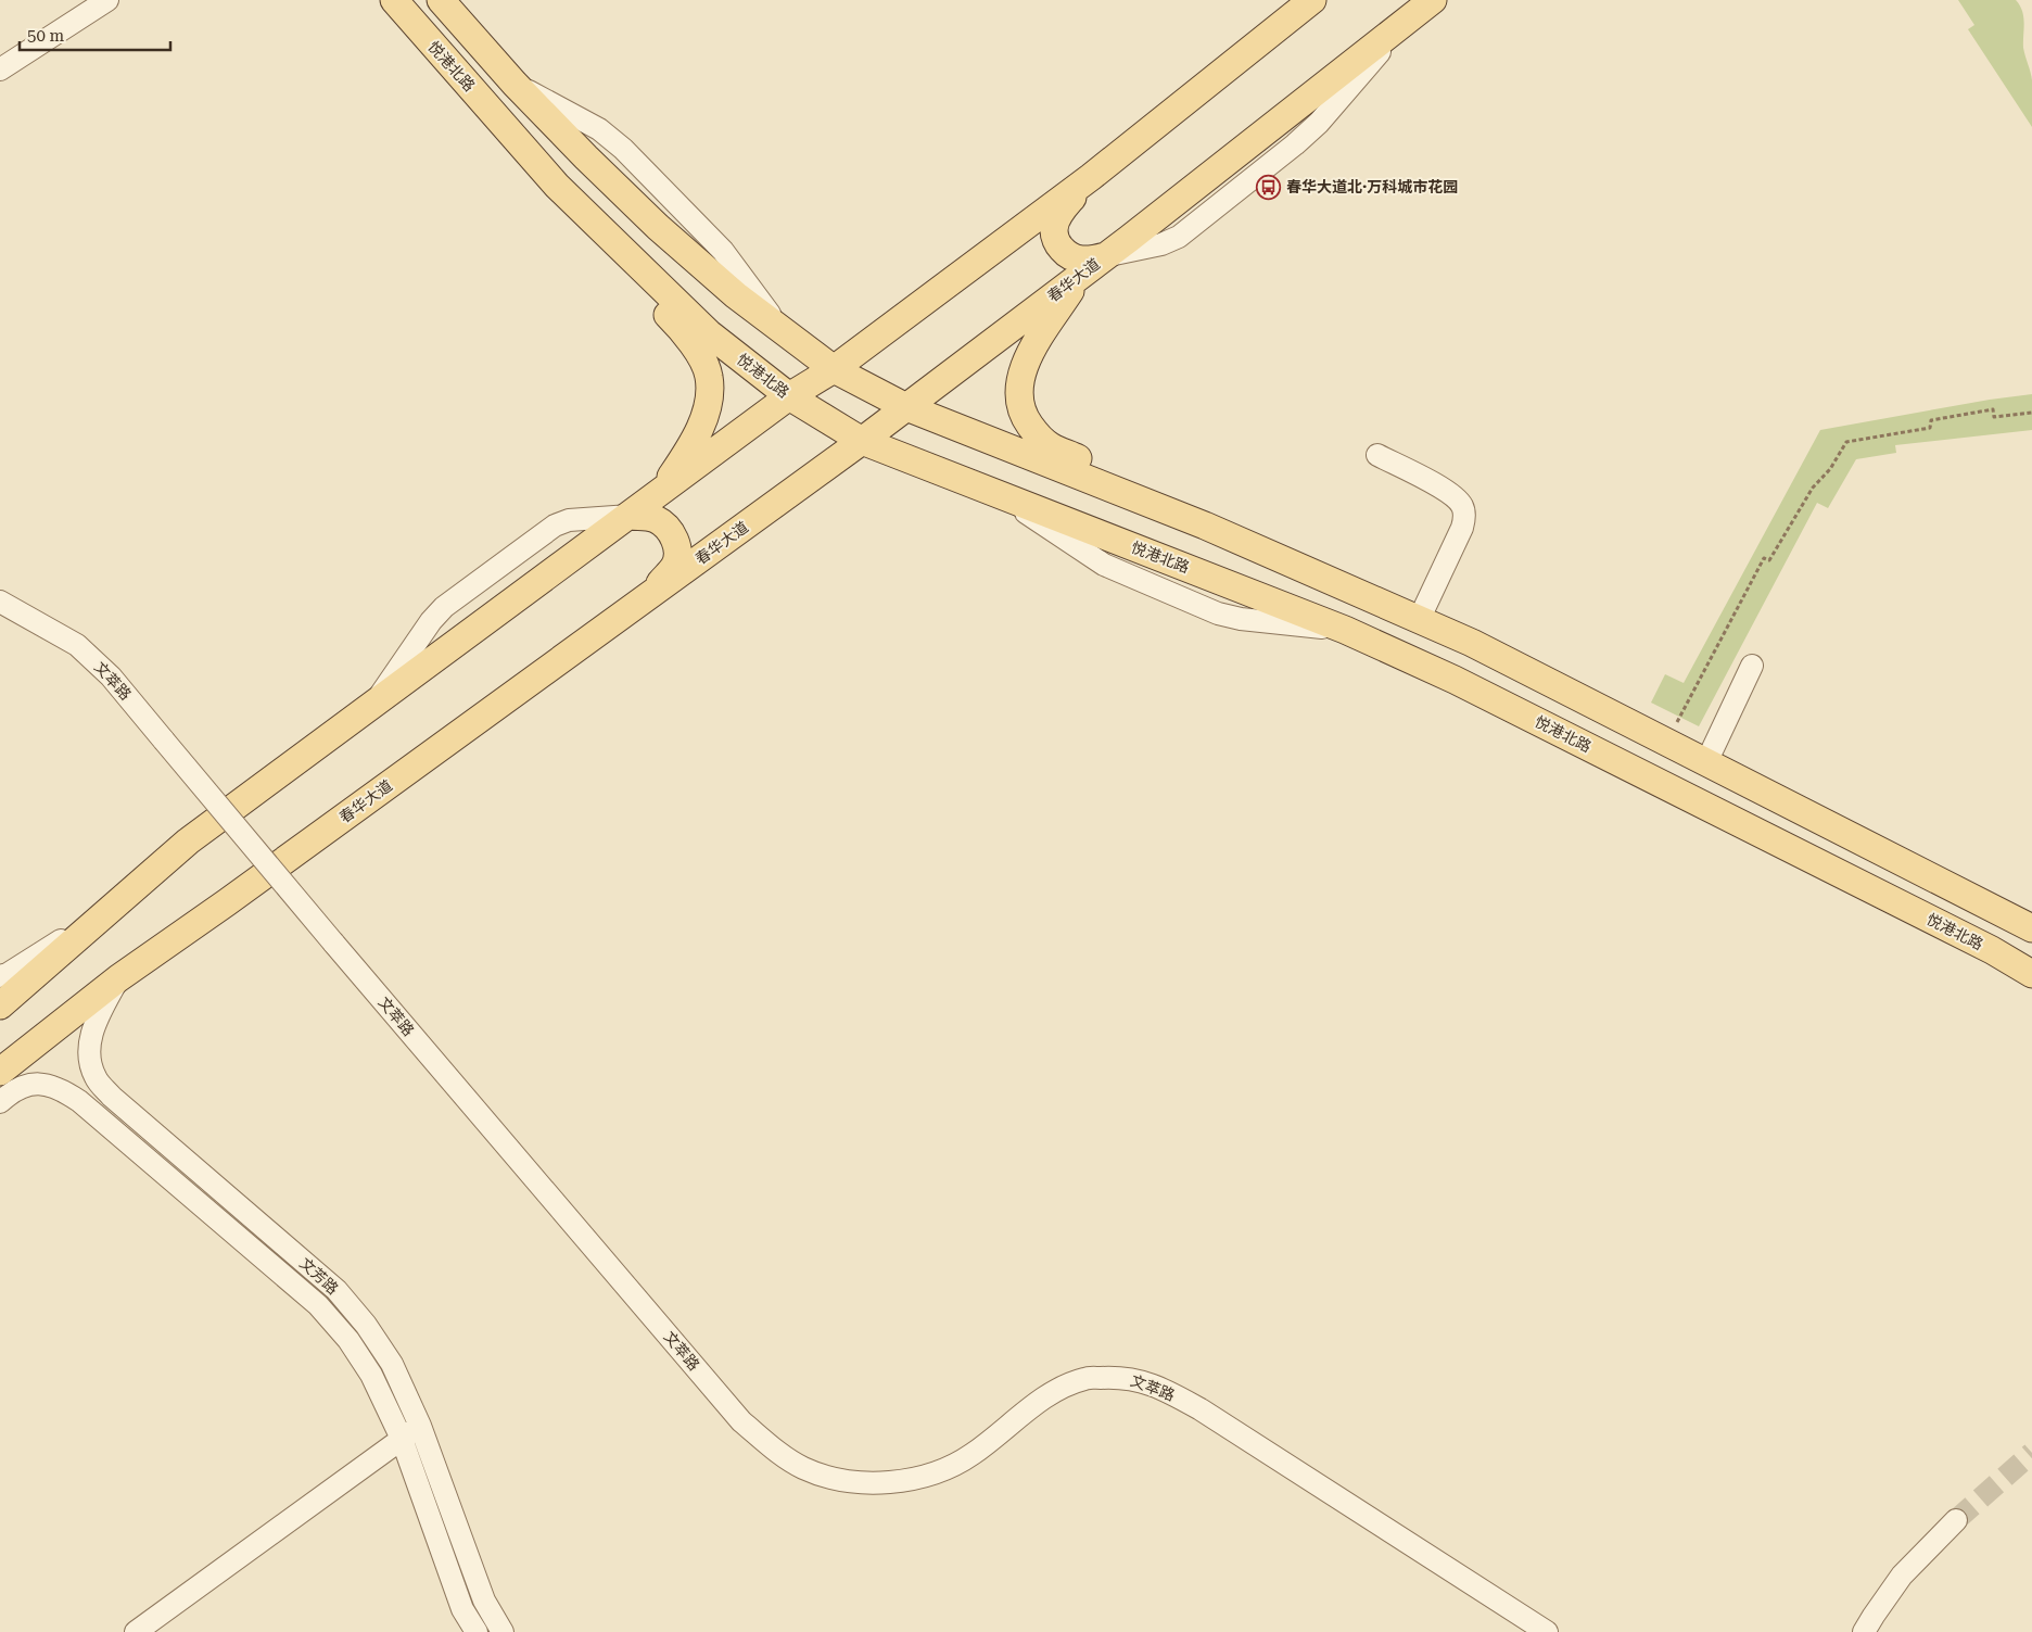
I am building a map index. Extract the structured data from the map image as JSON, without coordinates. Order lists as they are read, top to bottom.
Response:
{
  "streets": {
    "main road": ["悦港北路", "春华大道"],
    "street": ["文萃路", "文芳路"]
  },
  "crossings": [
    ["悦港北路", "春华大道"],
    ["春华大道", "文芳路"]
  ],
  "places": {
    "bus stop": ["春华大道北·万科城市花园"]
  },
  "scale_bar": "50 m"
}
